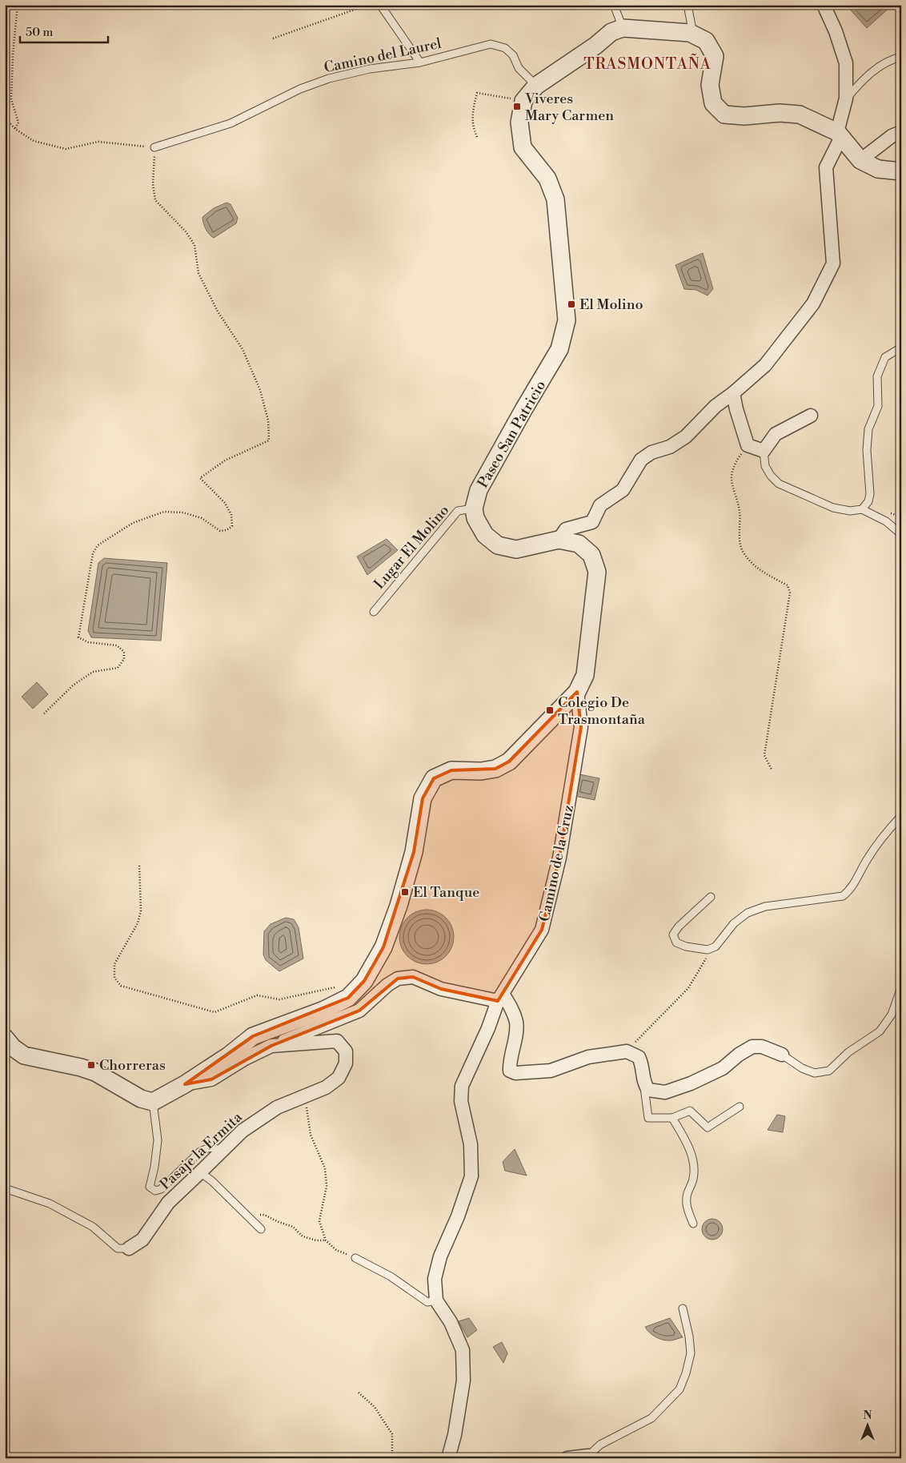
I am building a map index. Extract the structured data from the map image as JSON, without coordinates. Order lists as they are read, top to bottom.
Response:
{
  "streets": {
    "street": ["Paseo San Patricio", "Camino de la Cruz", "Pasaje la Ermita"],
    "lane": ["Camino del Laurel", "Lugar El Molino"]
  },
  "crossings": [
    ["Paseo San Patricio", "Lugar El Molino"]
  ],
  "districts": ["TRASMONTAÑA"],
  "places": {
    "transit": [
      "Viveres Mary Carmen",
      "El Molino",
      "Colegio De Trasmontaña",
      "El Tanque",
      "Chorreras"
    ]
  },
  "scale_bar": "50 m",
  "north": "top"
}
